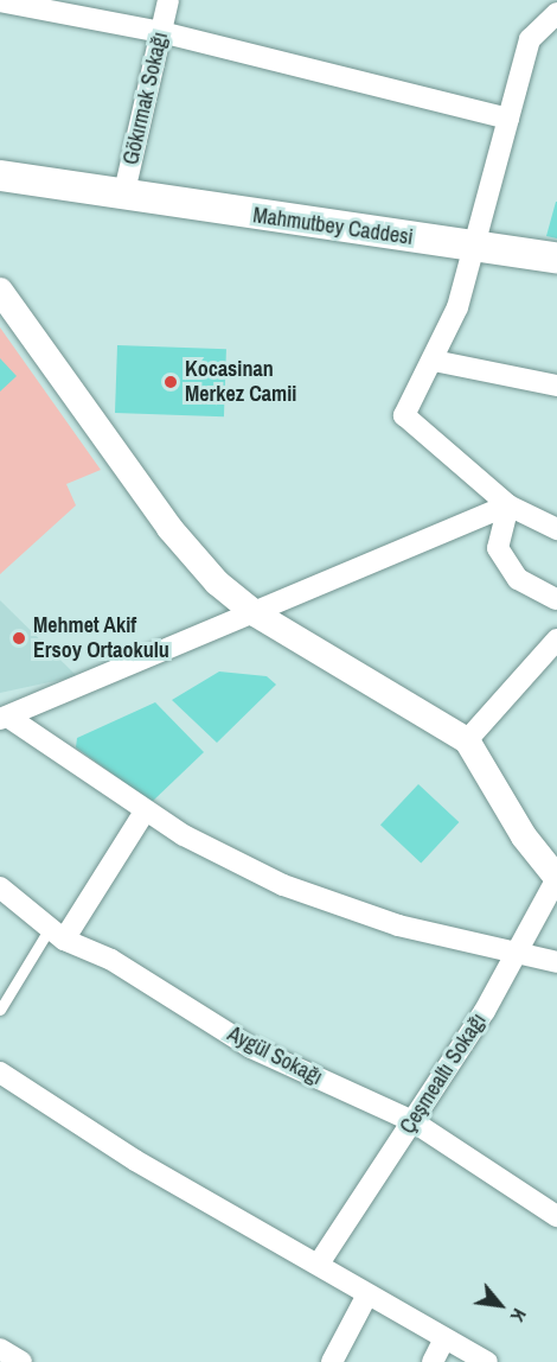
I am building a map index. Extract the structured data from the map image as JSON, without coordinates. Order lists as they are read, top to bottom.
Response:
{
  "streets": {
    "main road": ["Mahmutbey Caddesi"],
    "street": ["Gökırmak Sokağı", "Aygül Sokağı", "Çeşmealtı Sokağı"]
  },
  "crossings": [
    ["Gökırmak Sokağı", "Mahmutbey Caddesi"],
    ["Aygül Sokağı", "Çeşmealtı Sokağı"]
  ],
  "places": ["Kocasinan Merkez Camii", "Mehmet Akif Ersoy Ortaokulu"],
  "north": "bottom right"
}
